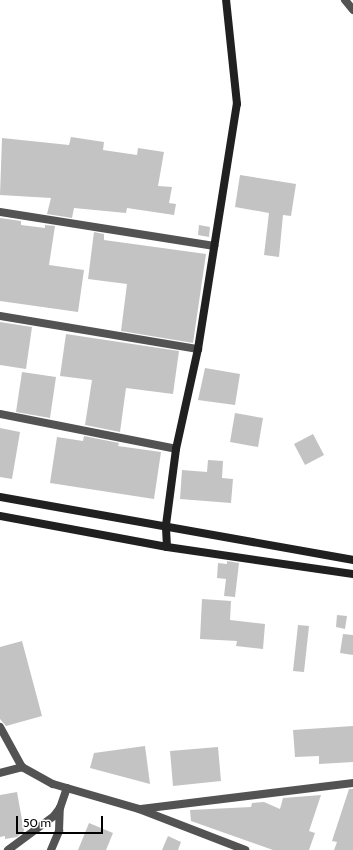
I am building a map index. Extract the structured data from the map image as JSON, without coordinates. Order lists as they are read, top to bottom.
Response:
{
  "scale_bar": "50 m"
}
